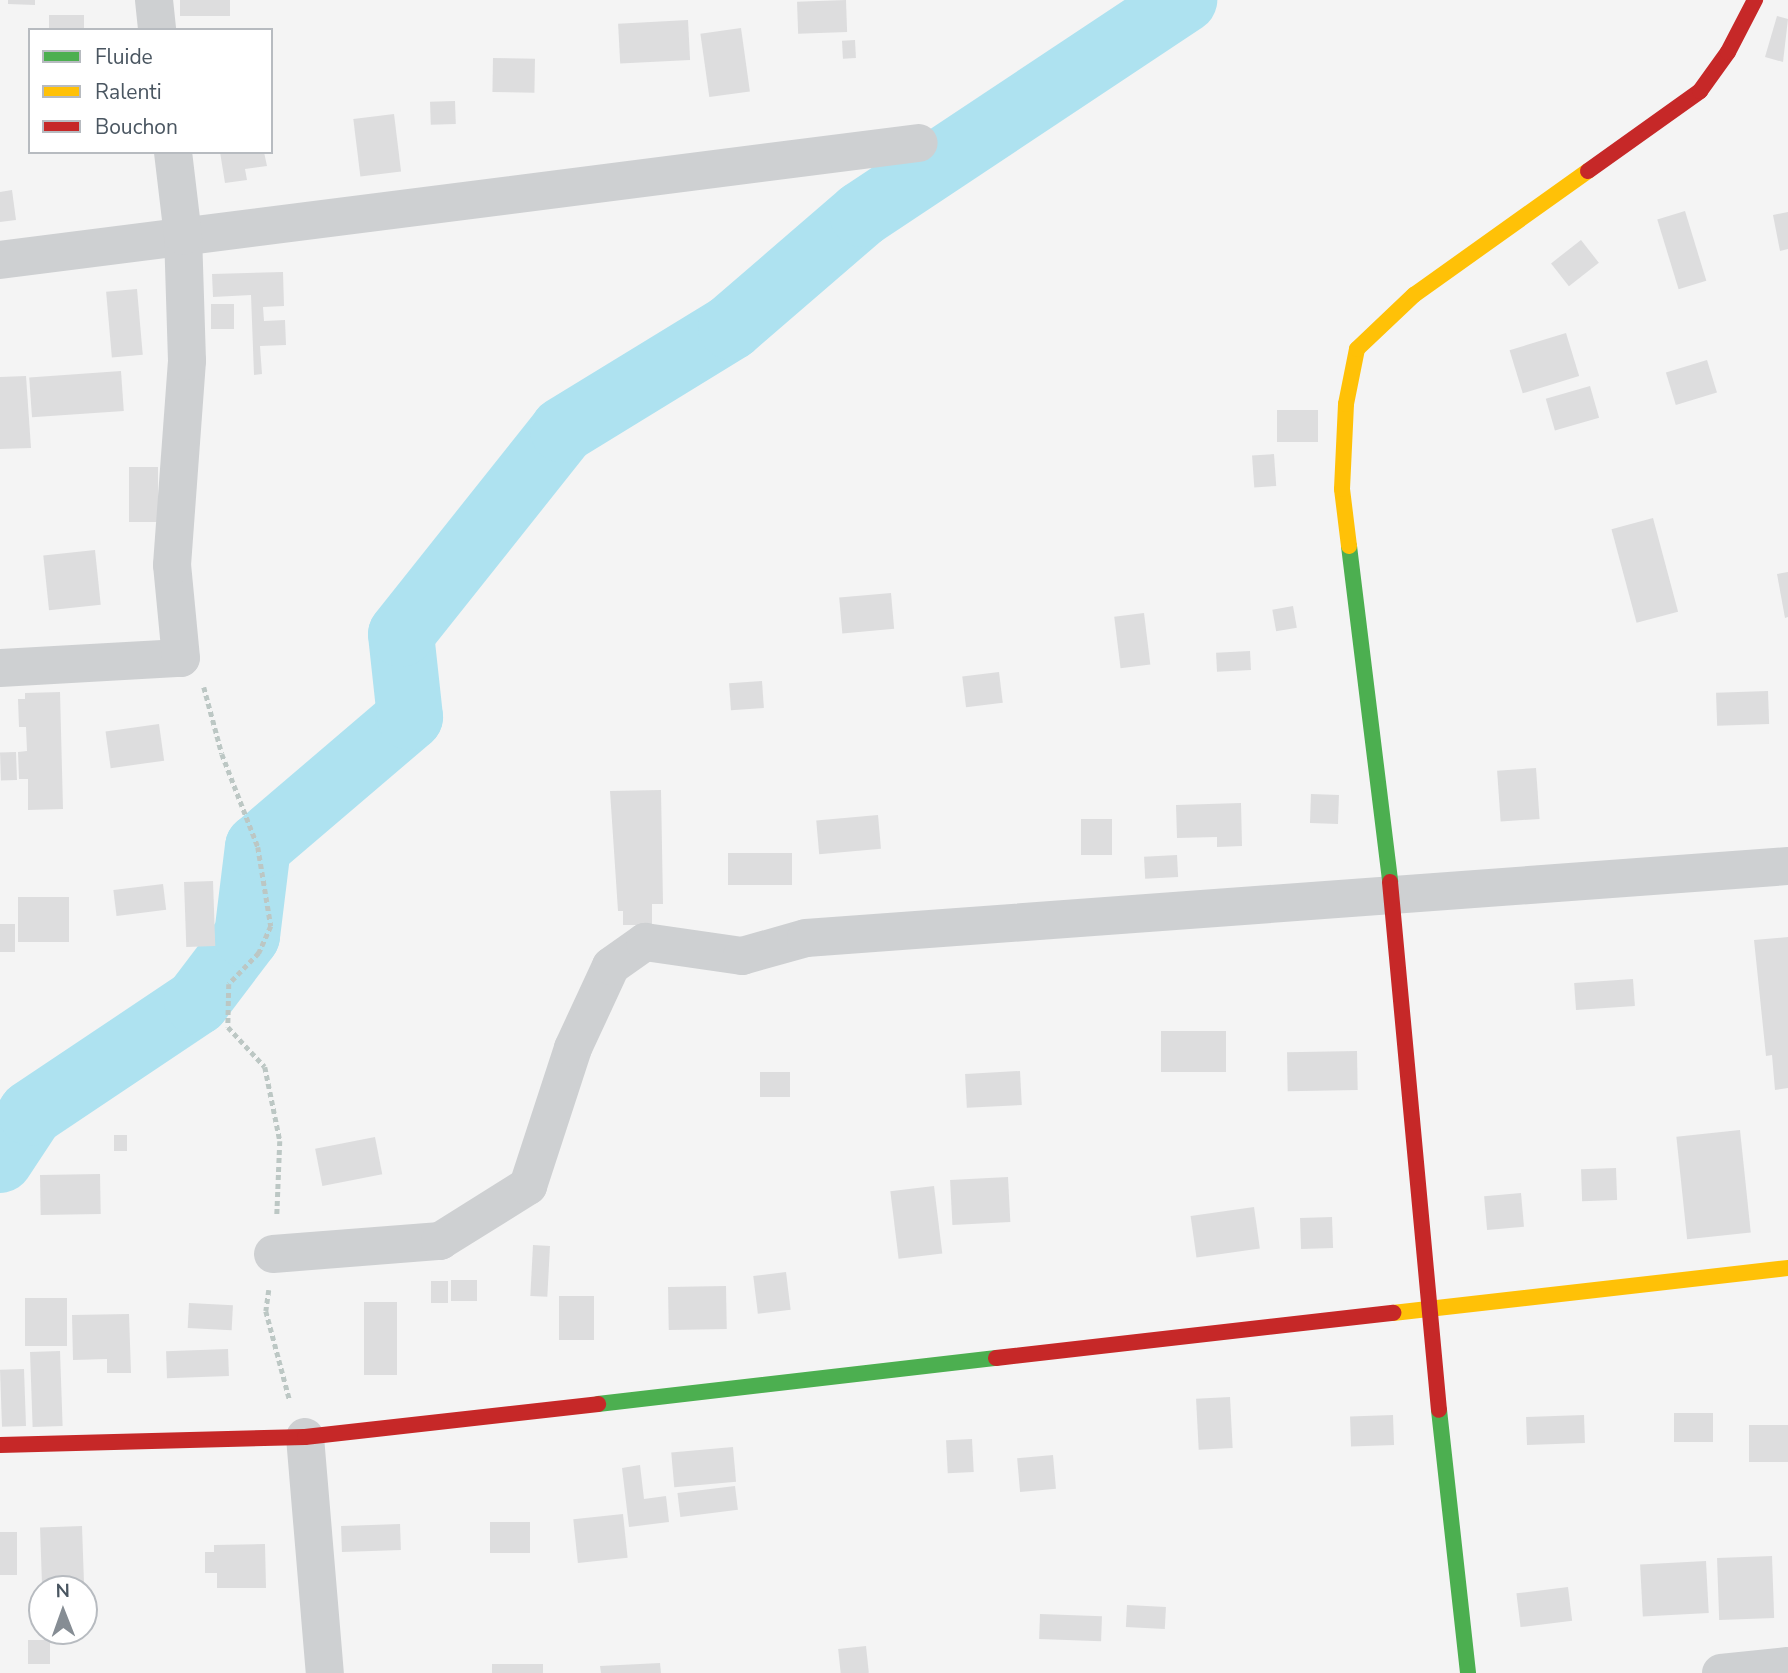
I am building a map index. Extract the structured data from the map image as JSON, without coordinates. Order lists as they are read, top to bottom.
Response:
{
  "legend": ["Fluide", "Ralenti", "Bouchon"],
  "north": "top"
}
